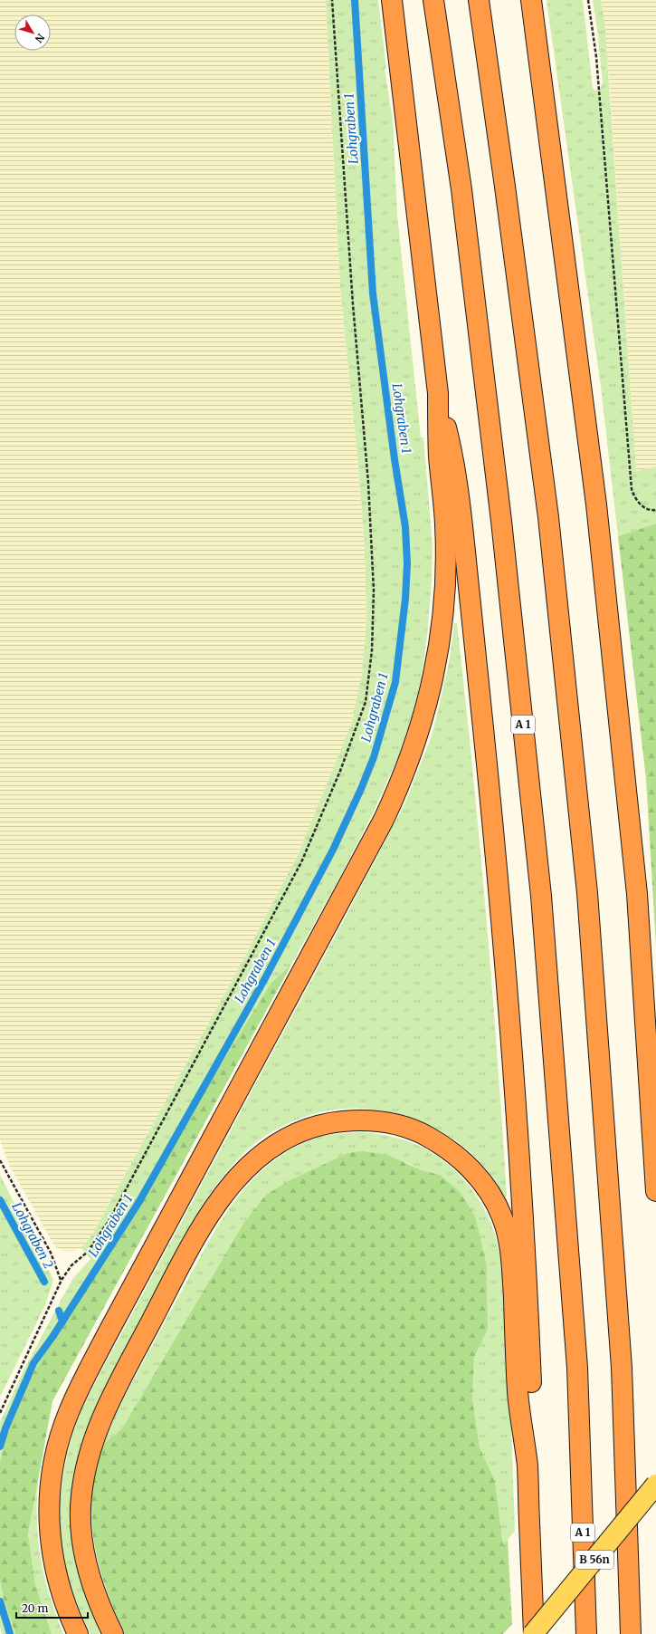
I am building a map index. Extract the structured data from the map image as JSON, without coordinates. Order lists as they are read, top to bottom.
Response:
{
  "streets": {
    "highway": ["A 1"],
    "main road": ["B 56n"]
  },
  "water": ["Lohgraben 1", "Lohgraben 2"],
  "scale_bar": "20 m",
  "north": "bottom right"
}
